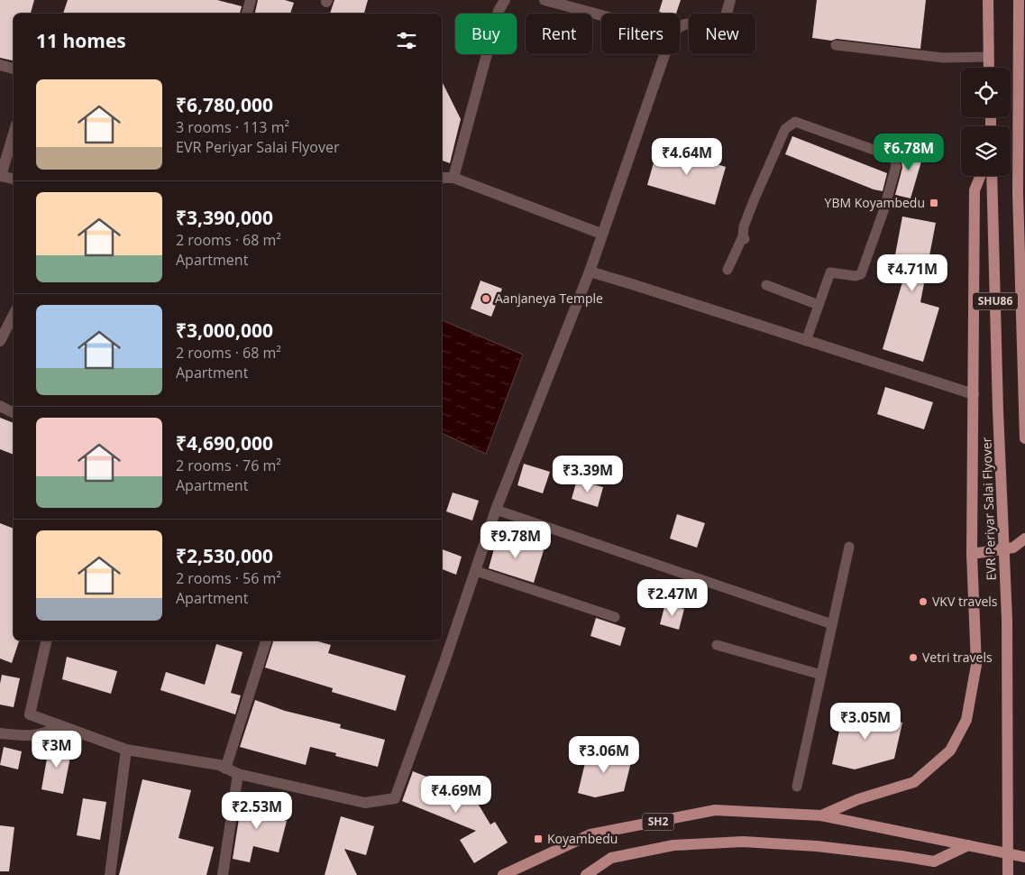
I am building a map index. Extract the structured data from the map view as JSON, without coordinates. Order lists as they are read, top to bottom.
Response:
{
  "streets": {
    "main road": ["SHU86", "EVR Periyar Salai Flyover", "SH2"]
  },
  "places": {
    "transit": ["YBM Koyambedu", "Koyambedu"],
    "other": ["Aanjaneya Temple", "VKV travels", "Vetri travels"]
  },
  "page": {
    "chip": [
      "Buy",
      "Rent",
      "Filters",
      "New"
    ],
    "heading": "11 homes",
    "list": [
      {
        "name": "₹6,780,000",
        "note": "3 rooms · 113 m² · EVR Periyar Salai Flyover"
      },
      {
        "name": "₹3,390,000",
        "note": "2 rooms · 68 m² · Apartment"
      },
      {
        "name": "₹3,000,000",
        "note": "2 rooms · 68 m² · Apartment"
      },
      {
        "name": "₹4,690,000",
        "note": "2 rooms · 76 m² · Apartment"
      },
      {
        "name": "₹2,530,000",
        "note": "2 rooms · 56 m² · Apartment"
      }
    ],
    "price": [
      "₹6.78M",
      "₹4.64M",
      "₹4.71M",
      "₹3.39M",
      "₹9.78M",
      "₹2.47M",
      "₹3.05M",
      "₹3M",
      "₹3.06M",
      "₹4.69M",
      "₹2.53M"
    ]
  }
}
